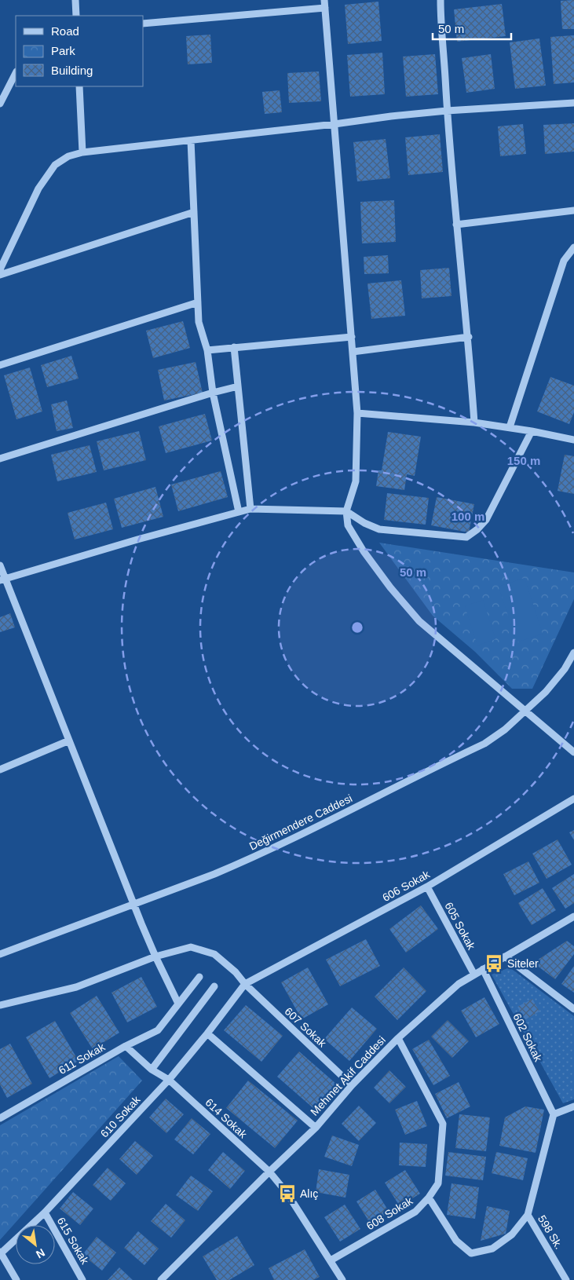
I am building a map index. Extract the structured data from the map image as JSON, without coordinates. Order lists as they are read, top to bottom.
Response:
{
  "streets": {
    "street": [
      "Değirmendere Caddesi",
      "606 Sokak",
      "605 Sokak",
      "607 Sokak",
      "602 Sokak",
      "611 Sokak",
      "Mehmet Akif Caddesi",
      "610 Sokak",
      "614 Sokak",
      "608 Sokak",
      "598 Sk.",
      "615 Sokak"
    ]
  },
  "crossings": [
    ["606 Sokak", "605 Sokak"],
    ["606 Sokak", "607 Sokak"],
    ["606 Sokak", "610 Sokak"],
    ["605 Sokak", "Mehmet Akif Caddesi"],
    ["607 Sokak", "Mehmet Akif Caddesi"],
    ["607 Sokak", "610 Sokak"],
    ["602 Sokak", "Mehmet Akif Caddesi"],
    ["Mehmet Akif Caddesi", "614 Sokak"],
    ["Mehmet Akif Caddesi", "608 Sokak"],
    ["610 Sokak", "614 Sokak"],
    ["610 Sokak", "615 Sokak"],
    ["614 Sokak", "608 Sokak"]
  ],
  "places": {
    "bus stop": ["Siteler", "Alıç"]
  },
  "legend": ["Road", "Park", "Building"],
  "scale_bar": "50 m",
  "north": "bottom right",
  "rings": ["150 m", "100 m", "50 m"]
}
